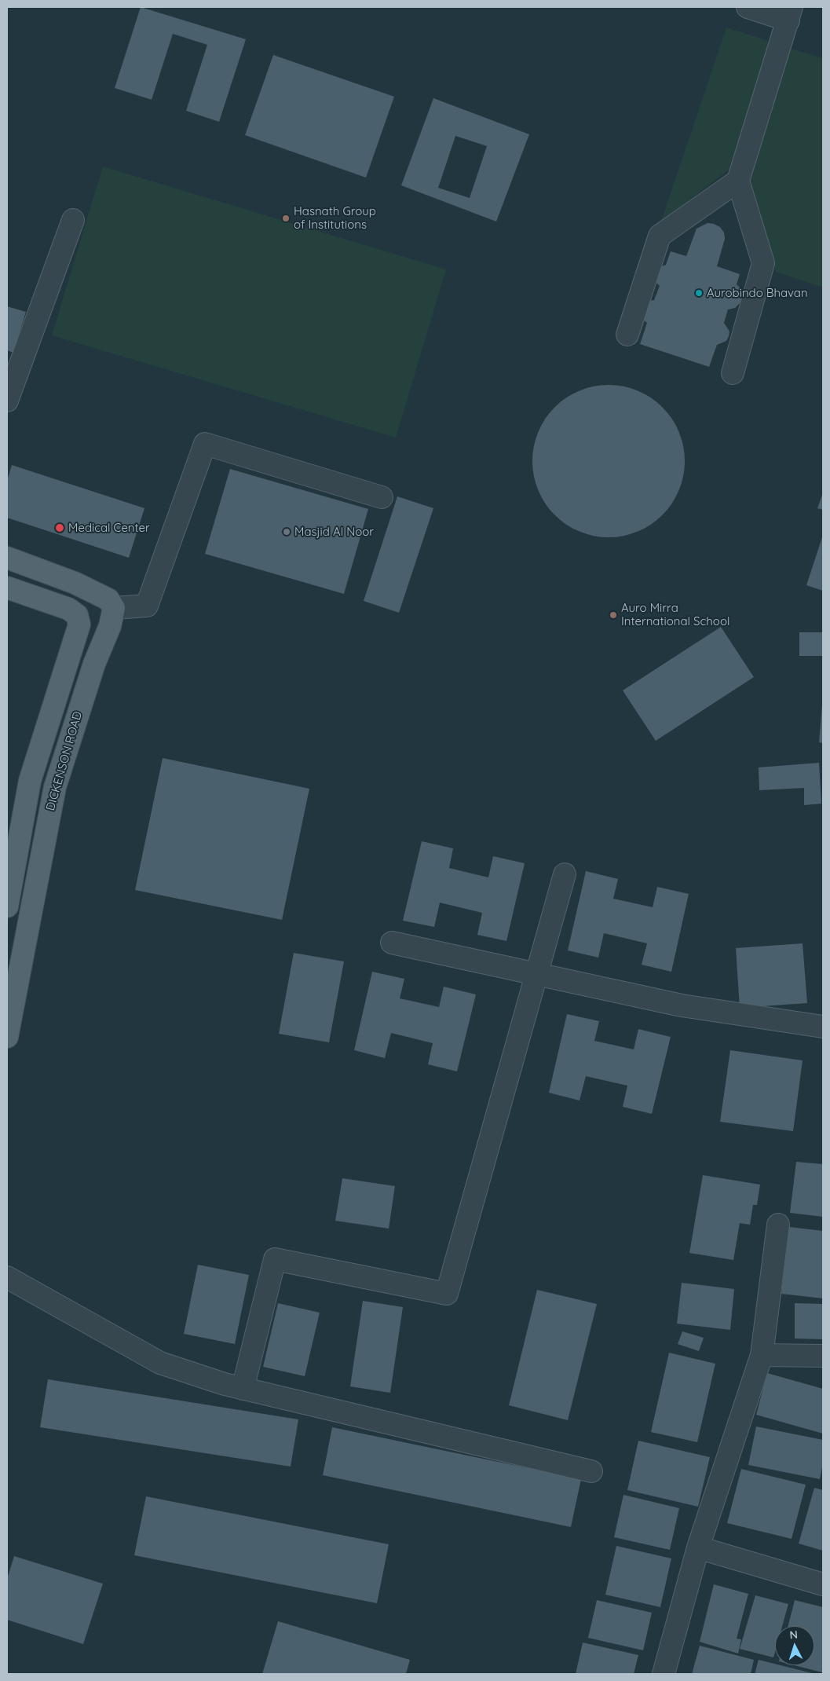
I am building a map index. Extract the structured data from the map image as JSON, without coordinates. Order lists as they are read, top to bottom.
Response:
{
  "streets": {
    "main road": ["DICKENSON ROAD"]
  },
  "places": [
    "Hasnath Group of Institutions",
    "Aurobindo Bhavan",
    "Medical Center",
    "Masjid Al Noor",
    "Auro Mirra International School"
  ],
  "north": "top"
}
